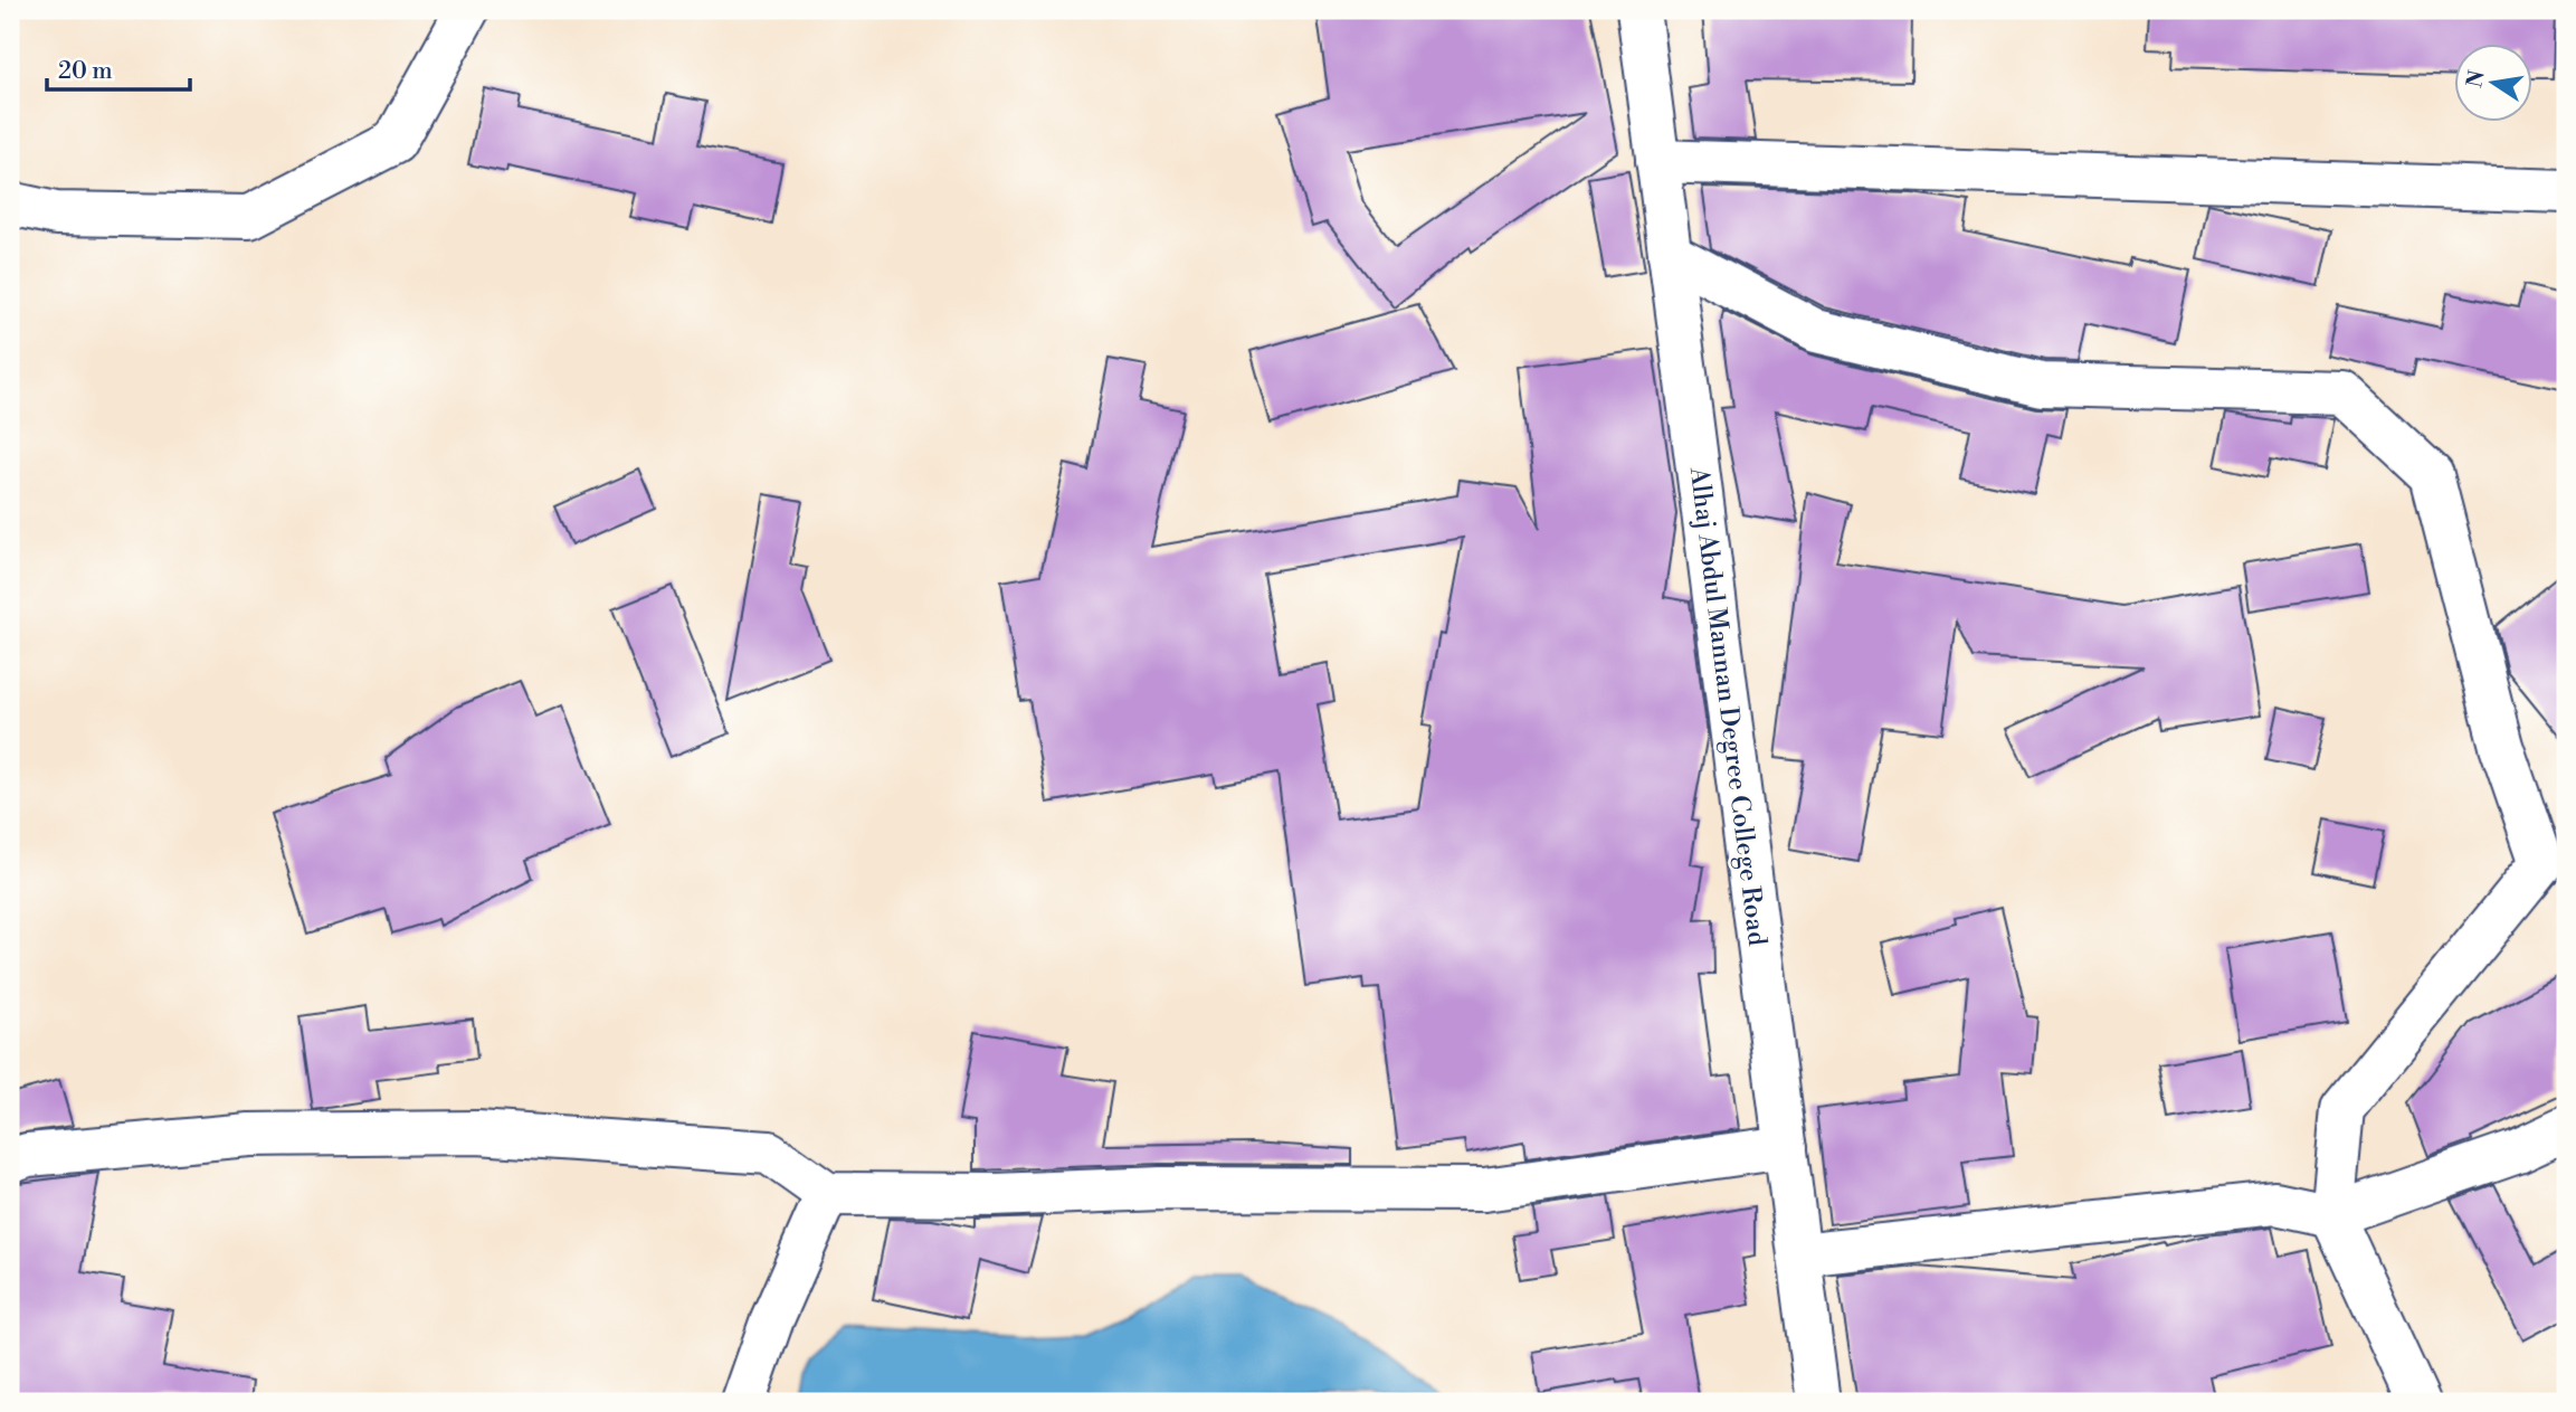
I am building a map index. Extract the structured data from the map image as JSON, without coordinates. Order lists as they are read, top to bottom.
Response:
{
  "streets": {
    "street": ["Alhaj Abdul Mannan Degree College Road"]
  },
  "scale_bar": "20 m",
  "north": "left"
}
